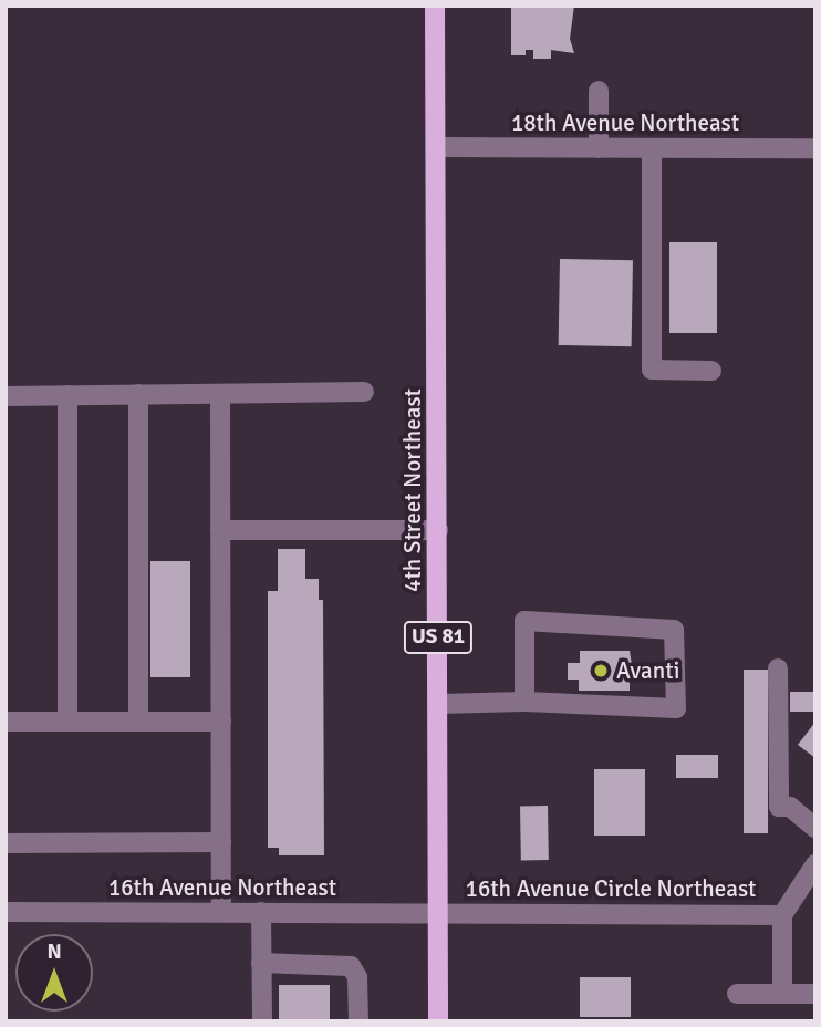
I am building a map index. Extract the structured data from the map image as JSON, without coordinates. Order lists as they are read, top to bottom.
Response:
{
  "streets": {
    "main road": ["4th Street Northeast", "US 81"],
    "street": ["18th Avenue Northeast", "16th Avenue Northeast", "16th Avenue Circle Northeast"]
  },
  "crossings": [
    ["18th Avenue Northeast", "4th Street Northeast"],
    ["4th Street Northeast", "16th Avenue Northeast"],
    ["4th Street Northeast", "16th Avenue Circle Northeast"],
    ["16th Avenue Northeast", "16th Avenue Circle Northeast"]
  ],
  "places": ["Avanti"],
  "north": "top"
}
